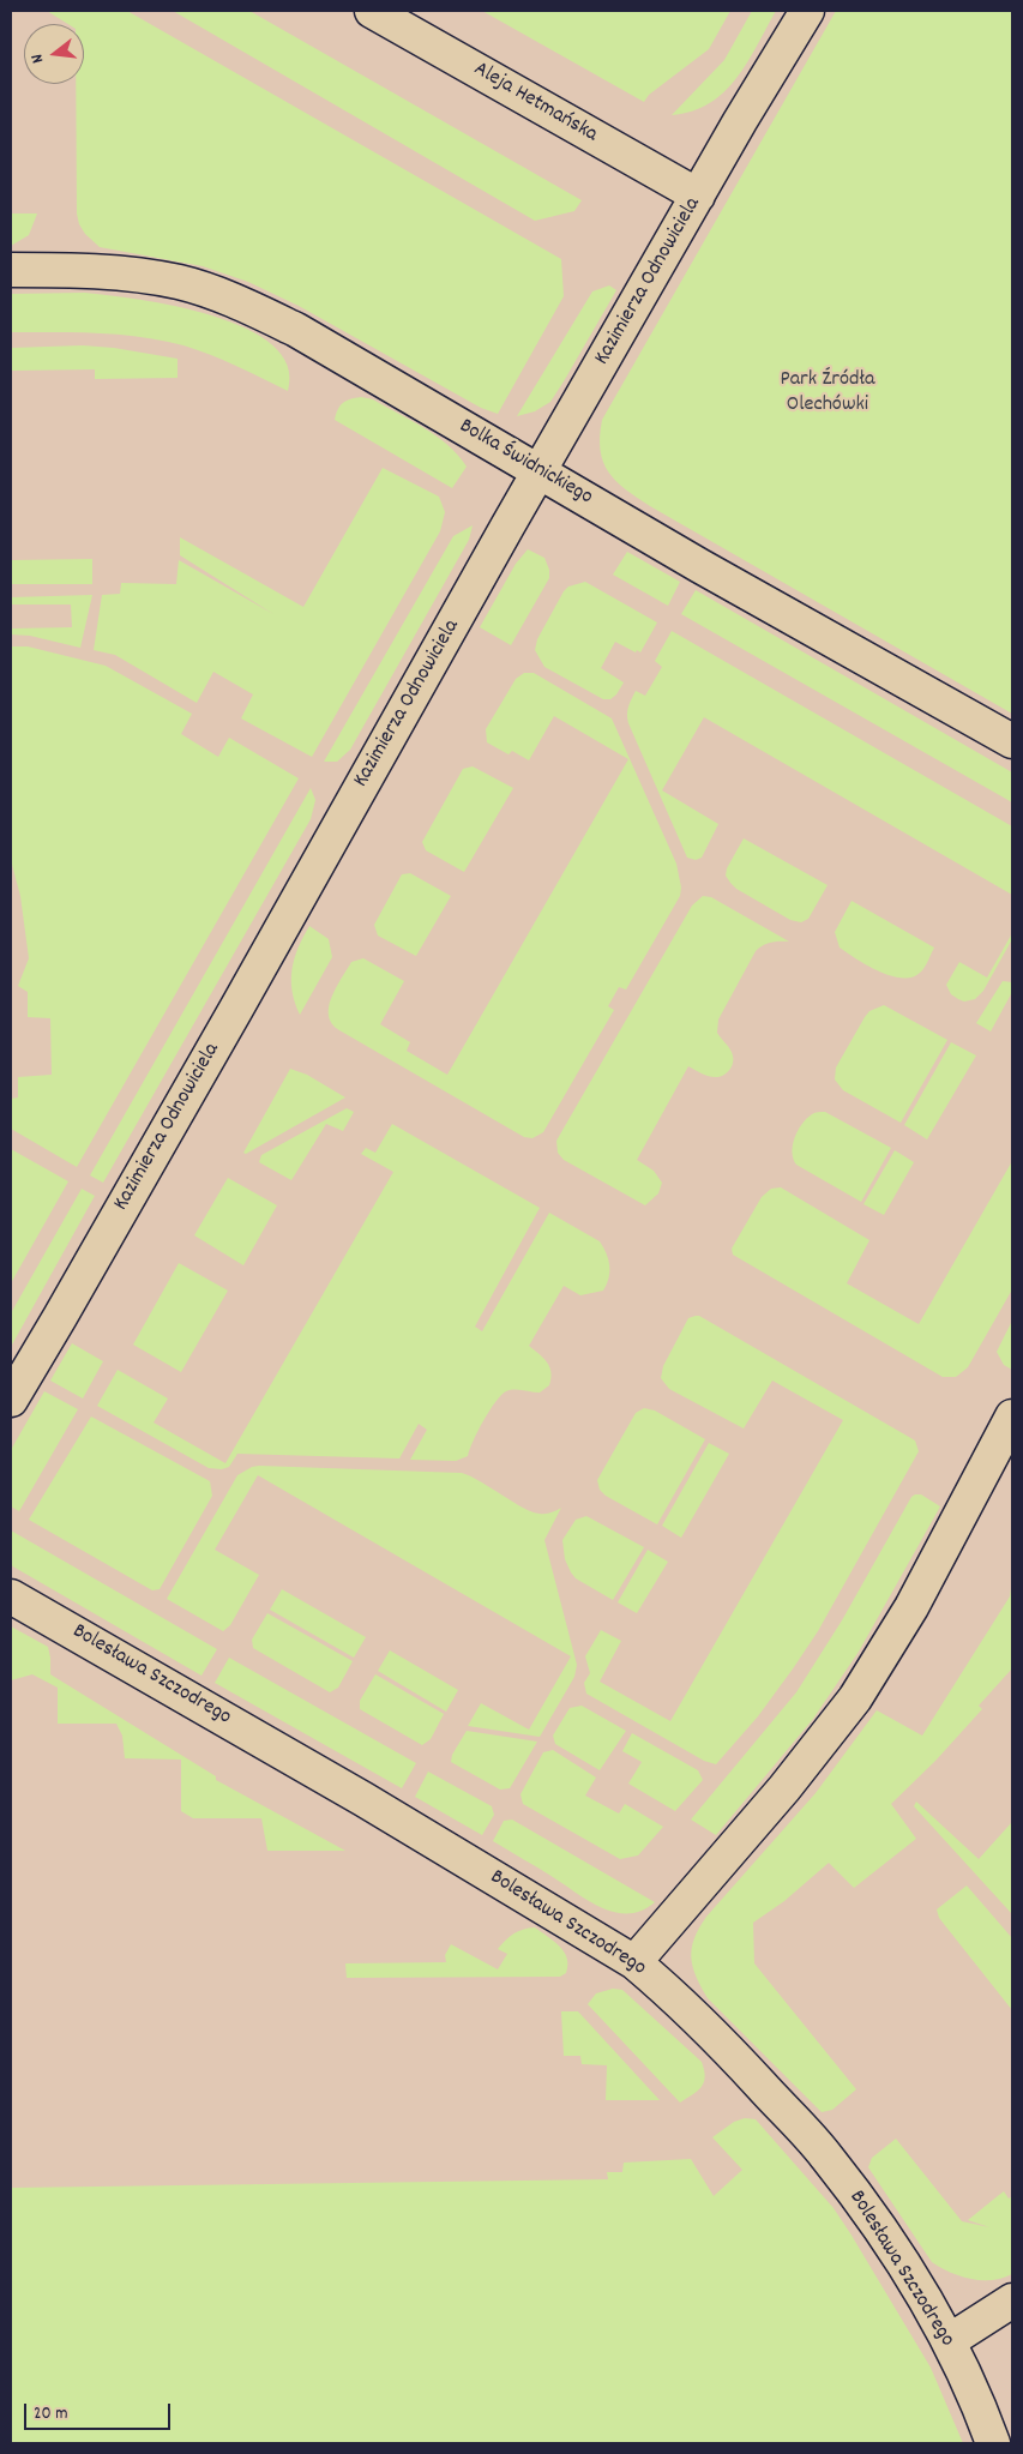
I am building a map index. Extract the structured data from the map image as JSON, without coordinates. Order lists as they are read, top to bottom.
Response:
{
  "streets": {
    "street": [
      "Aleja Hetmańska",
      "Kazimierza Odnowiciela",
      "Bolka Świdnickiego",
      "Bolesława Szczodrego"
    ]
  },
  "crossings": [
    ["Aleja Hetmańska", "Kazimierza Odnowiciela"],
    ["Kazimierza Odnowiciela", "Bolka Świdnickiego"]
  ],
  "parks": ["Park Źródła Olechówki"],
  "scale_bar": "20 m",
  "north": "left"
}
